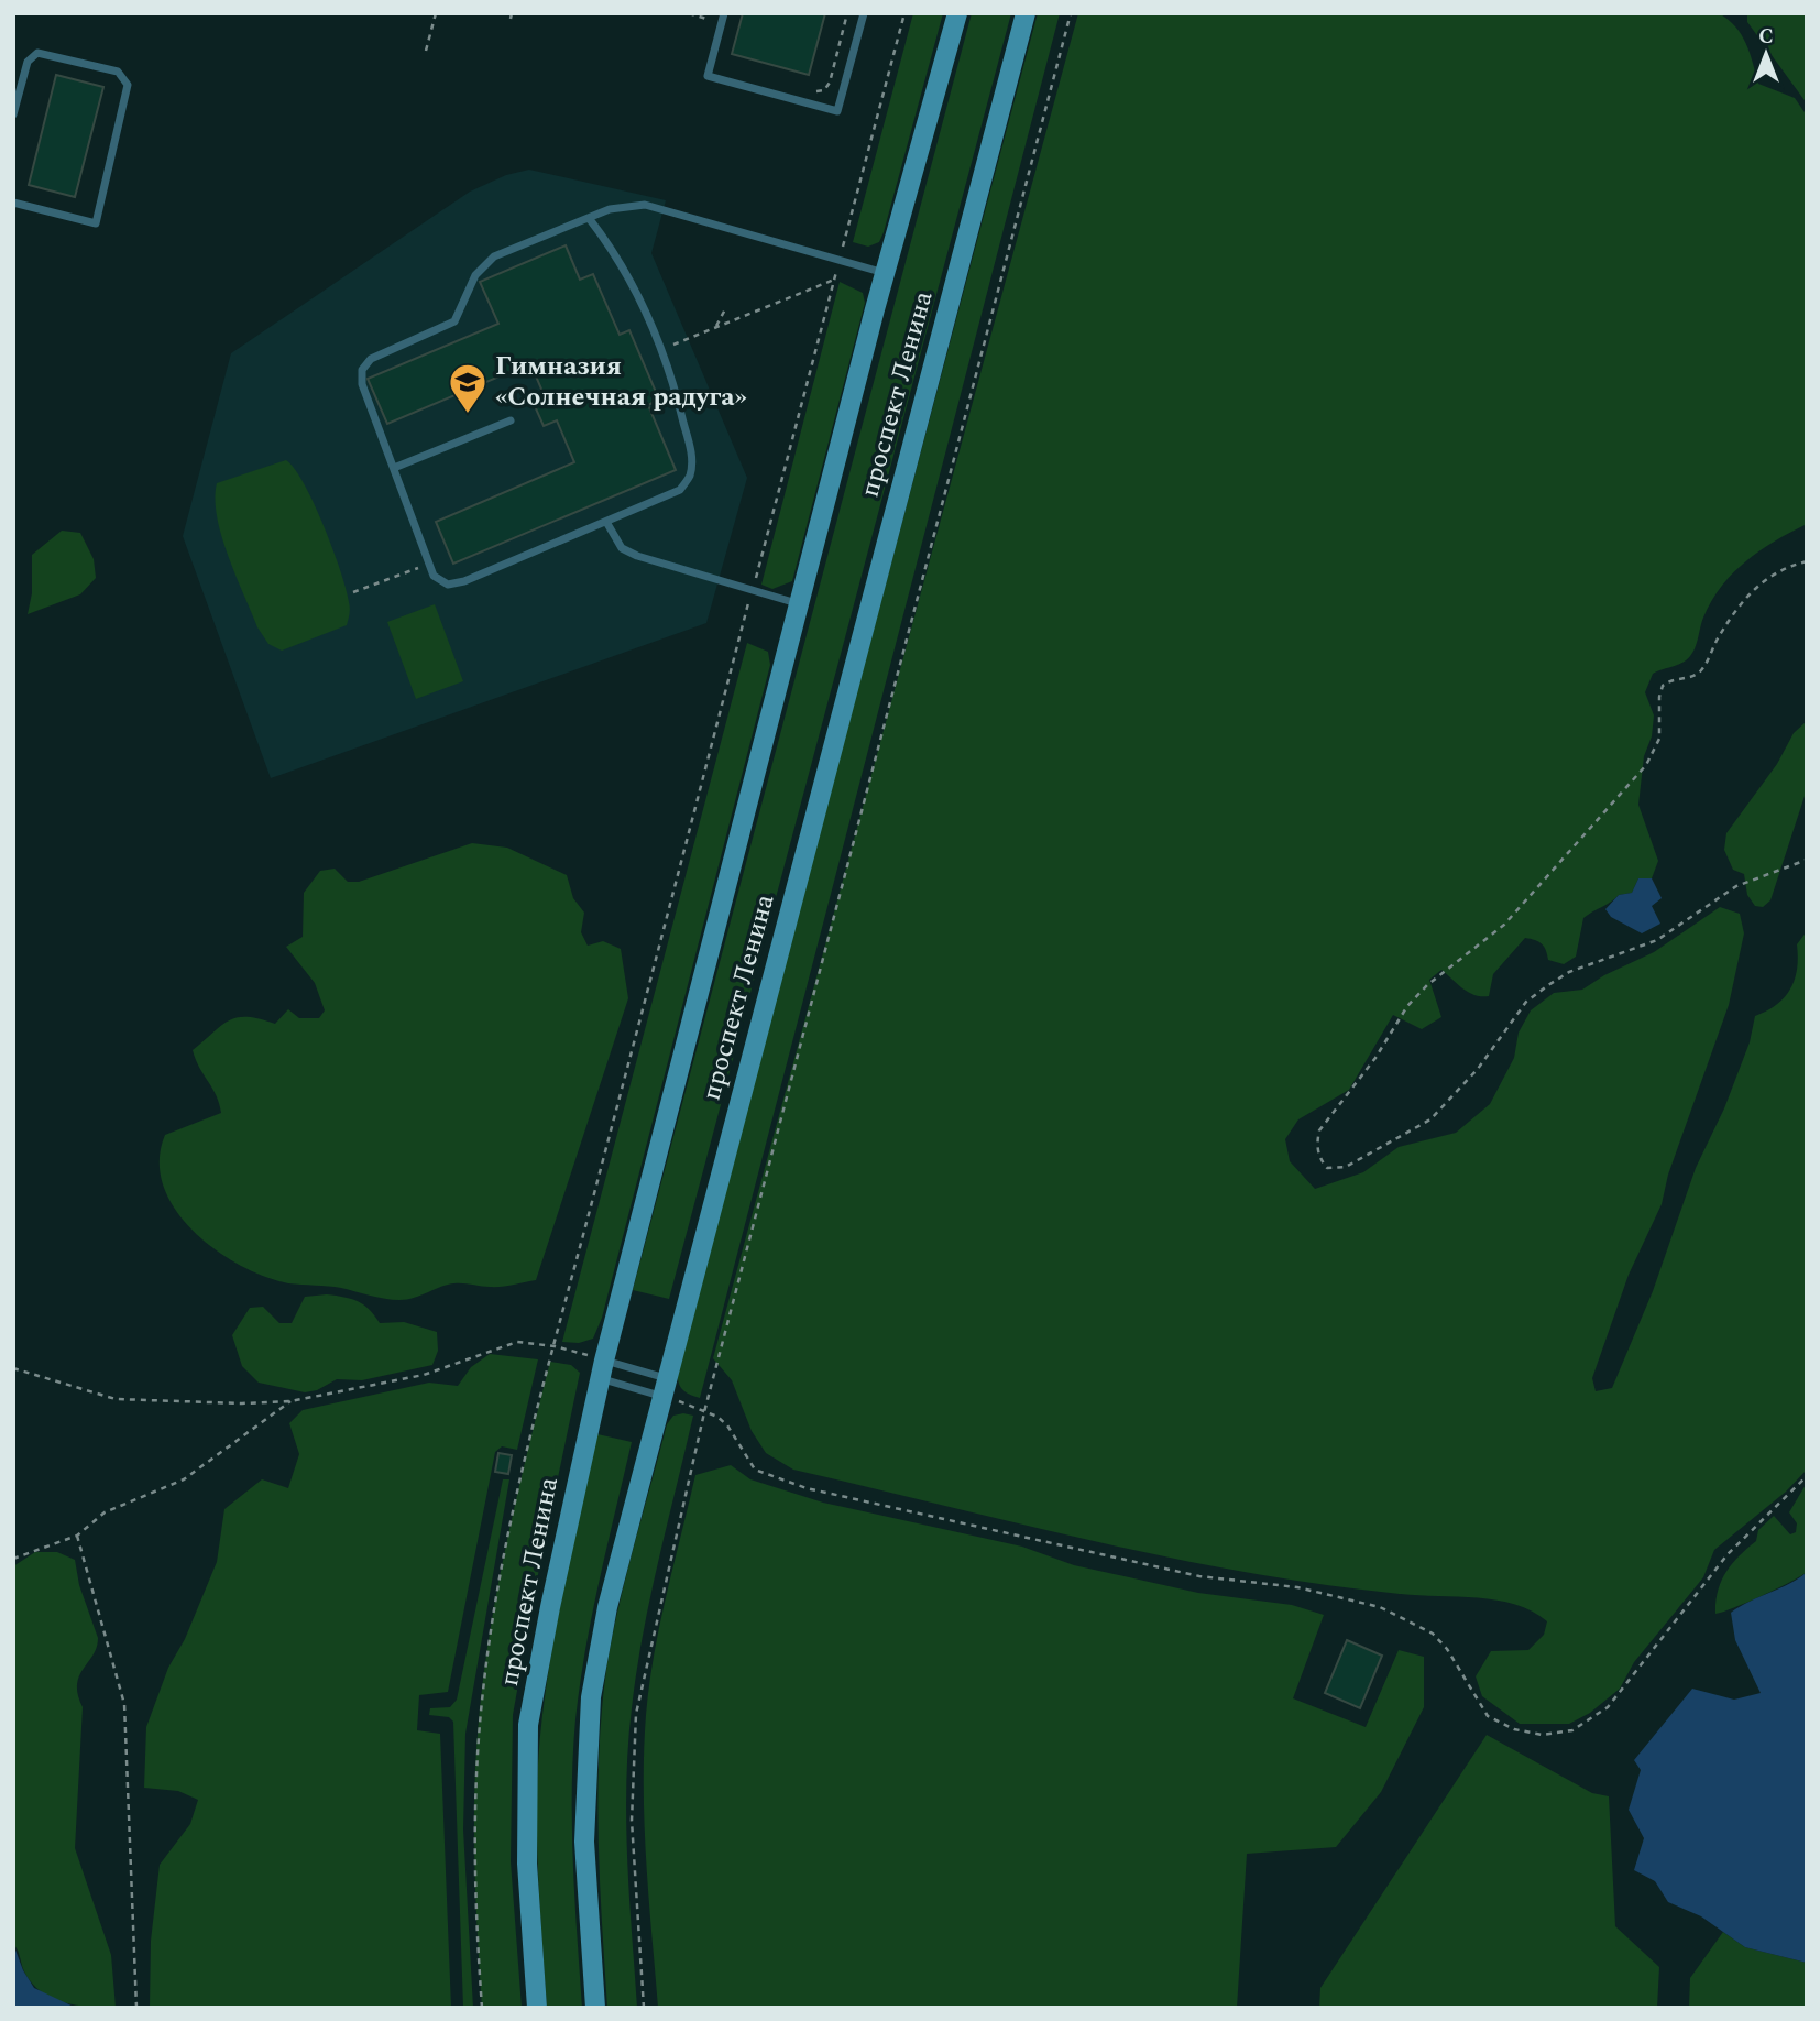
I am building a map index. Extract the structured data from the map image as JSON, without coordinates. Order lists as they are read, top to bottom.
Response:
{
  "streets": {
    "street": ["проспект Ленина"]
  },
  "places": {
    "school or university": ["Гимназия «Солнечная радуга»"]
  },
  "north": "top"
}
